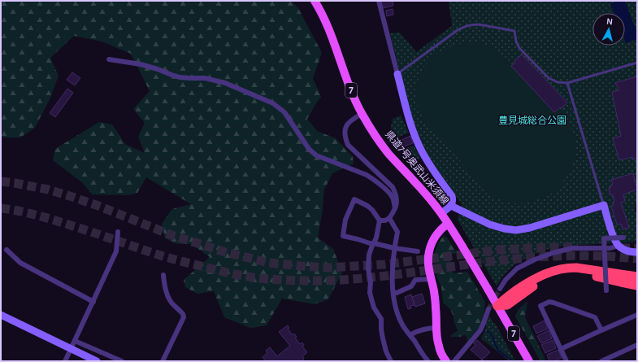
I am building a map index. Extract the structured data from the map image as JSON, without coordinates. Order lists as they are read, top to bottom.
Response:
{
  "streets": {
    "main road": ["7", "県道7号奥武山米須線"]
  },
  "parks": ["豊見城総合公園"],
  "north": "top"
}
